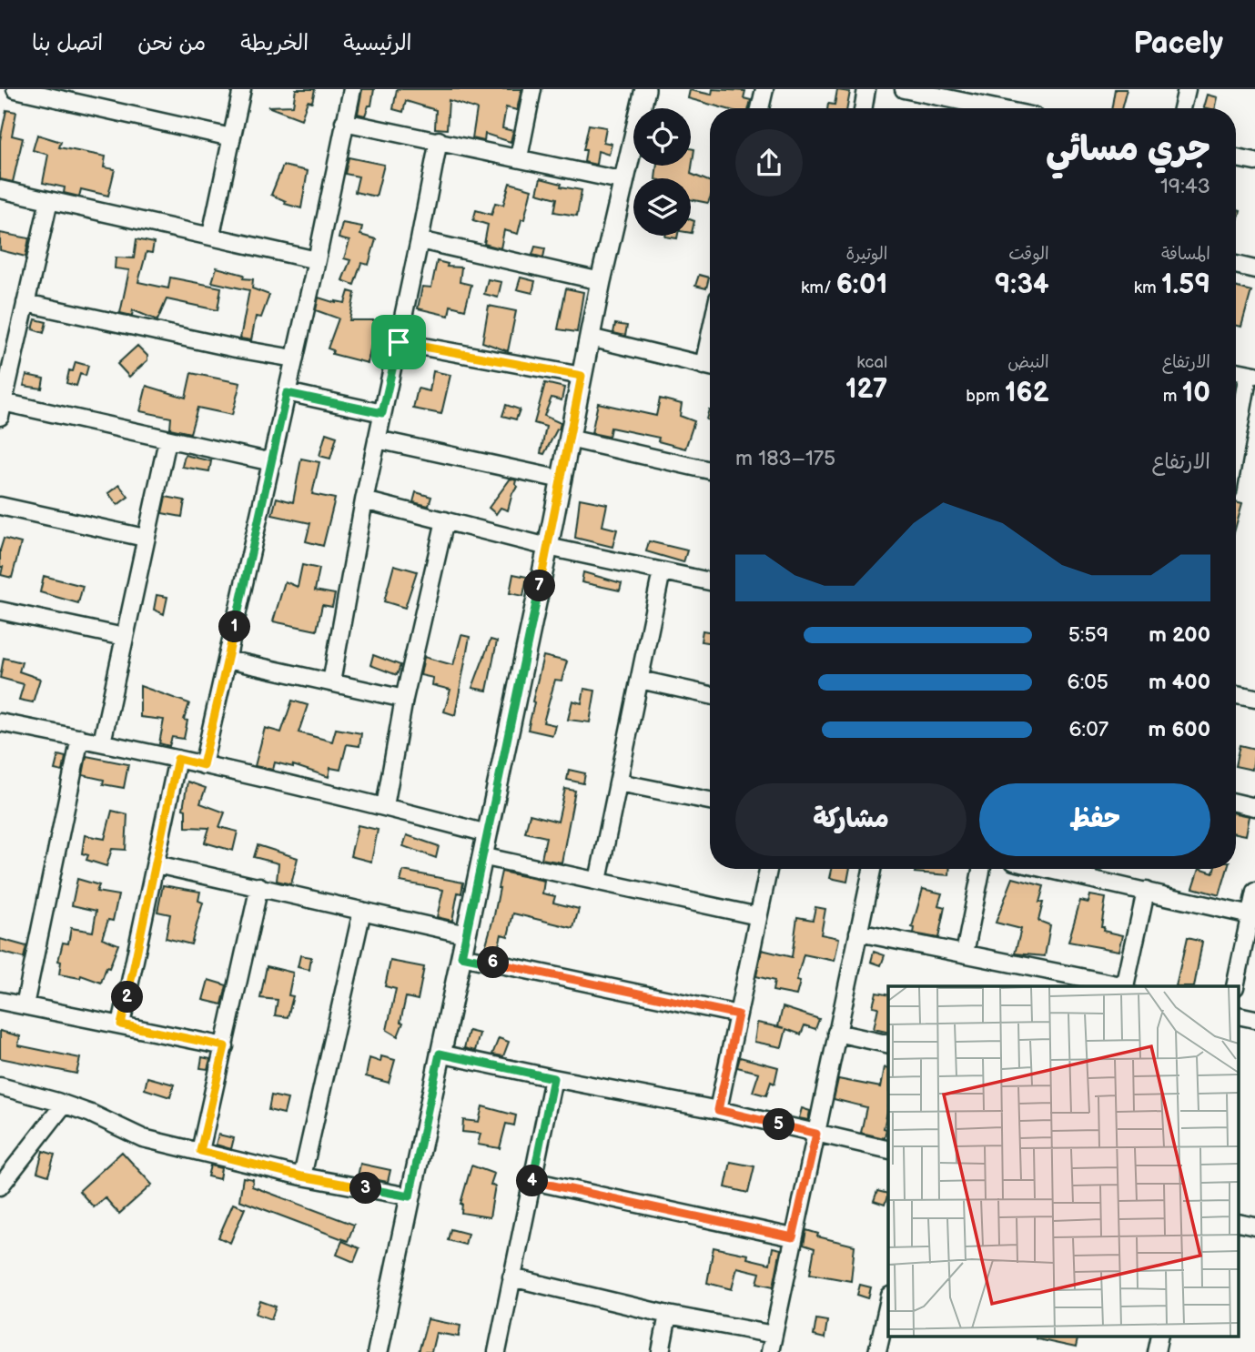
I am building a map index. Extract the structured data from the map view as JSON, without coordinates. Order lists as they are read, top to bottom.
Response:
{
  "page": {
    "header": "Pacely",
    "nav": [
      "الرئيسية",
      "الخريطة",
      "من نحن",
      "اتصل بنا"
    ],
    "heading": ["جري مسائي", "19:43"],
    "stats": [
      ["المسافة", "1.59 km"],
      ["الوقت", "9:34"],
      ["الوتيرة", "6:01 /km"],
      ["الارتفاع", "10 m"],
      ["النبض", "162 bpm"],
      ["kcal", "127"]
    ],
    "chart": ["الارتفاع", "175–183 m"],
    "pins": [
      "7",
      "1",
      "6",
      "2",
      "5",
      "4",
      "3"
    ],
    "list": [
      {
        "name": "200 m",
        "note": "5:59"
      },
      {
        "name": "400 m",
        "note": "6:05"
      },
      {
        "name": "600 m",
        "note": "6:07"
      }
    ],
    "buttons": ["حفظ", "مشاركة"]
  }
}
